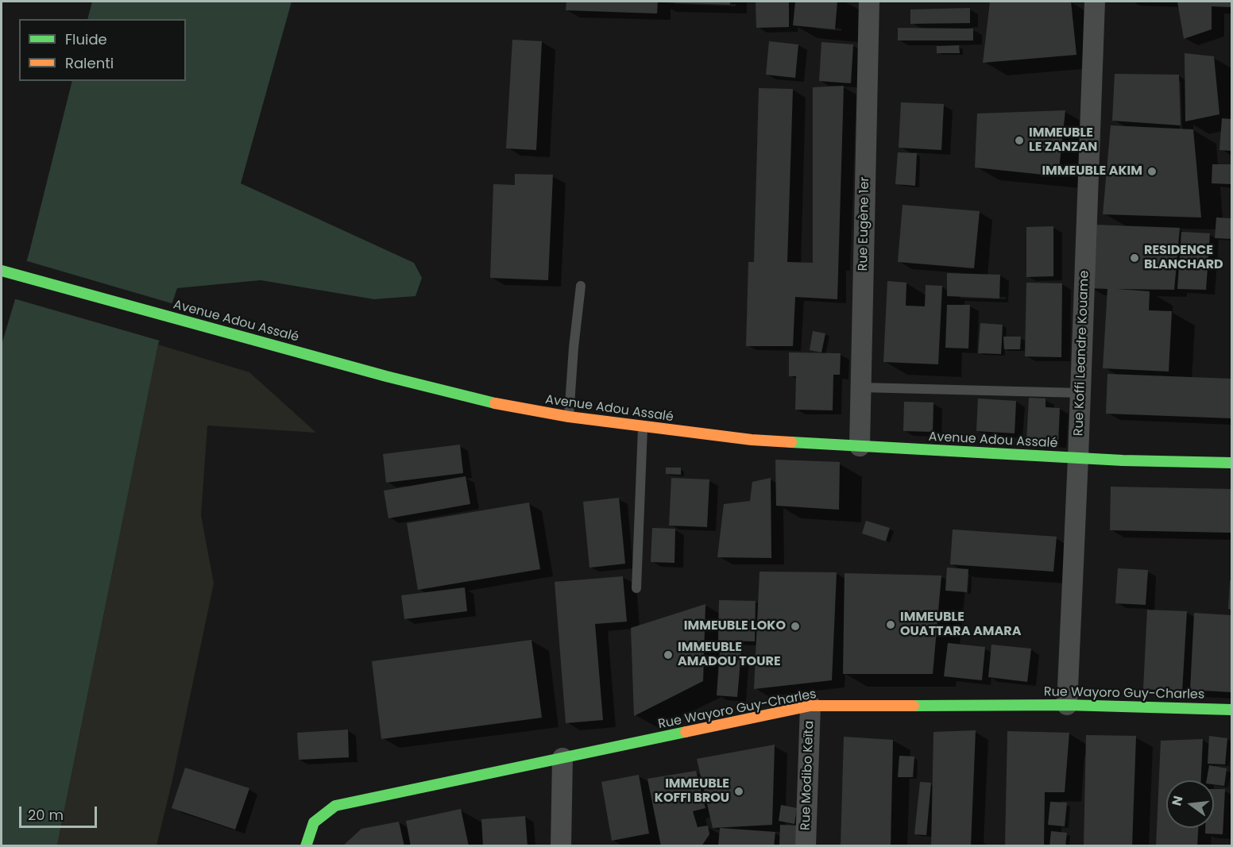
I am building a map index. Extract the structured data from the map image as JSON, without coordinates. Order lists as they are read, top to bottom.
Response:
{
  "streets": {
    "street": [
      "Rue Eugène 1er",
      "Avenue Adou Assalé",
      "Rue Koffi Leandre Kouame",
      "Rue Wayoro Guy-Charles",
      "Rue Modibo Keïta"
    ]
  },
  "crossings": [
    ["Rue Eugène 1er", "Avenue Adou Assalé"],
    ["Avenue Adou Assalé", "Rue Koffi Leandre Kouame"],
    ["Rue Koffi Leandre Kouame", "Rue Wayoro Guy-Charles"],
    ["Rue Wayoro Guy-Charles", "Rue Modibo Keïta"]
  ],
  "places": [
    "IMMEUBLE LE ZANZAN",
    "IMMEUBLE AKIM",
    "RESIDENCE BLANCHARD",
    "IMMEUBLE OUATTARA AMARA",
    "IMMEUBLE LOKO",
    "IMMEUBLE AMADOU TOURE",
    "IMMEUBLE KOFFI BROU"
  ],
  "legend": ["Fluide", "Ralenti"],
  "scale_bar": "20 m",
  "north": "left"
}
